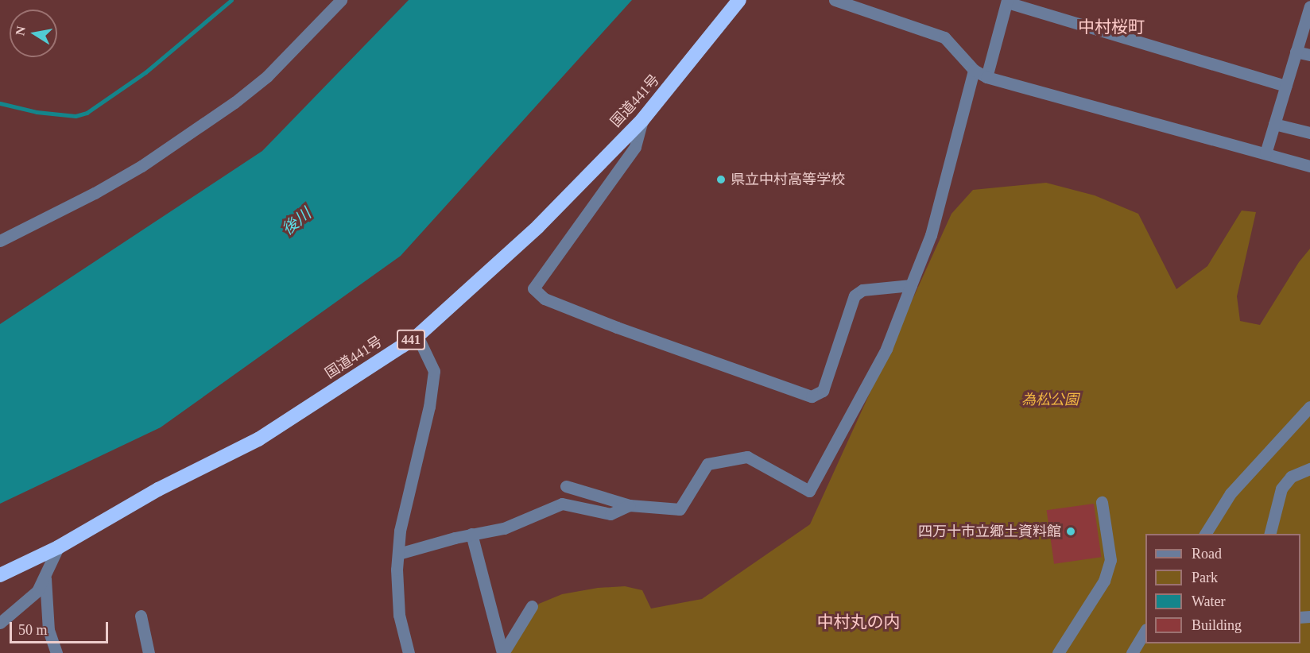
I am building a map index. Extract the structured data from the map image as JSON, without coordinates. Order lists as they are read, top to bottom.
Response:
{
  "streets": {
    "highway": ["国道441号", "441"]
  },
  "districts": ["中村桜町", "中村丸の内"],
  "water": ["後川"],
  "parks": ["為松公園"],
  "places": ["県立中村高等学校", "四万十市立郷土資料館"],
  "legend": [
    "Road",
    "Park",
    "Water",
    "Building"
  ],
  "scale_bar": "50 m",
  "north": "left"
}
